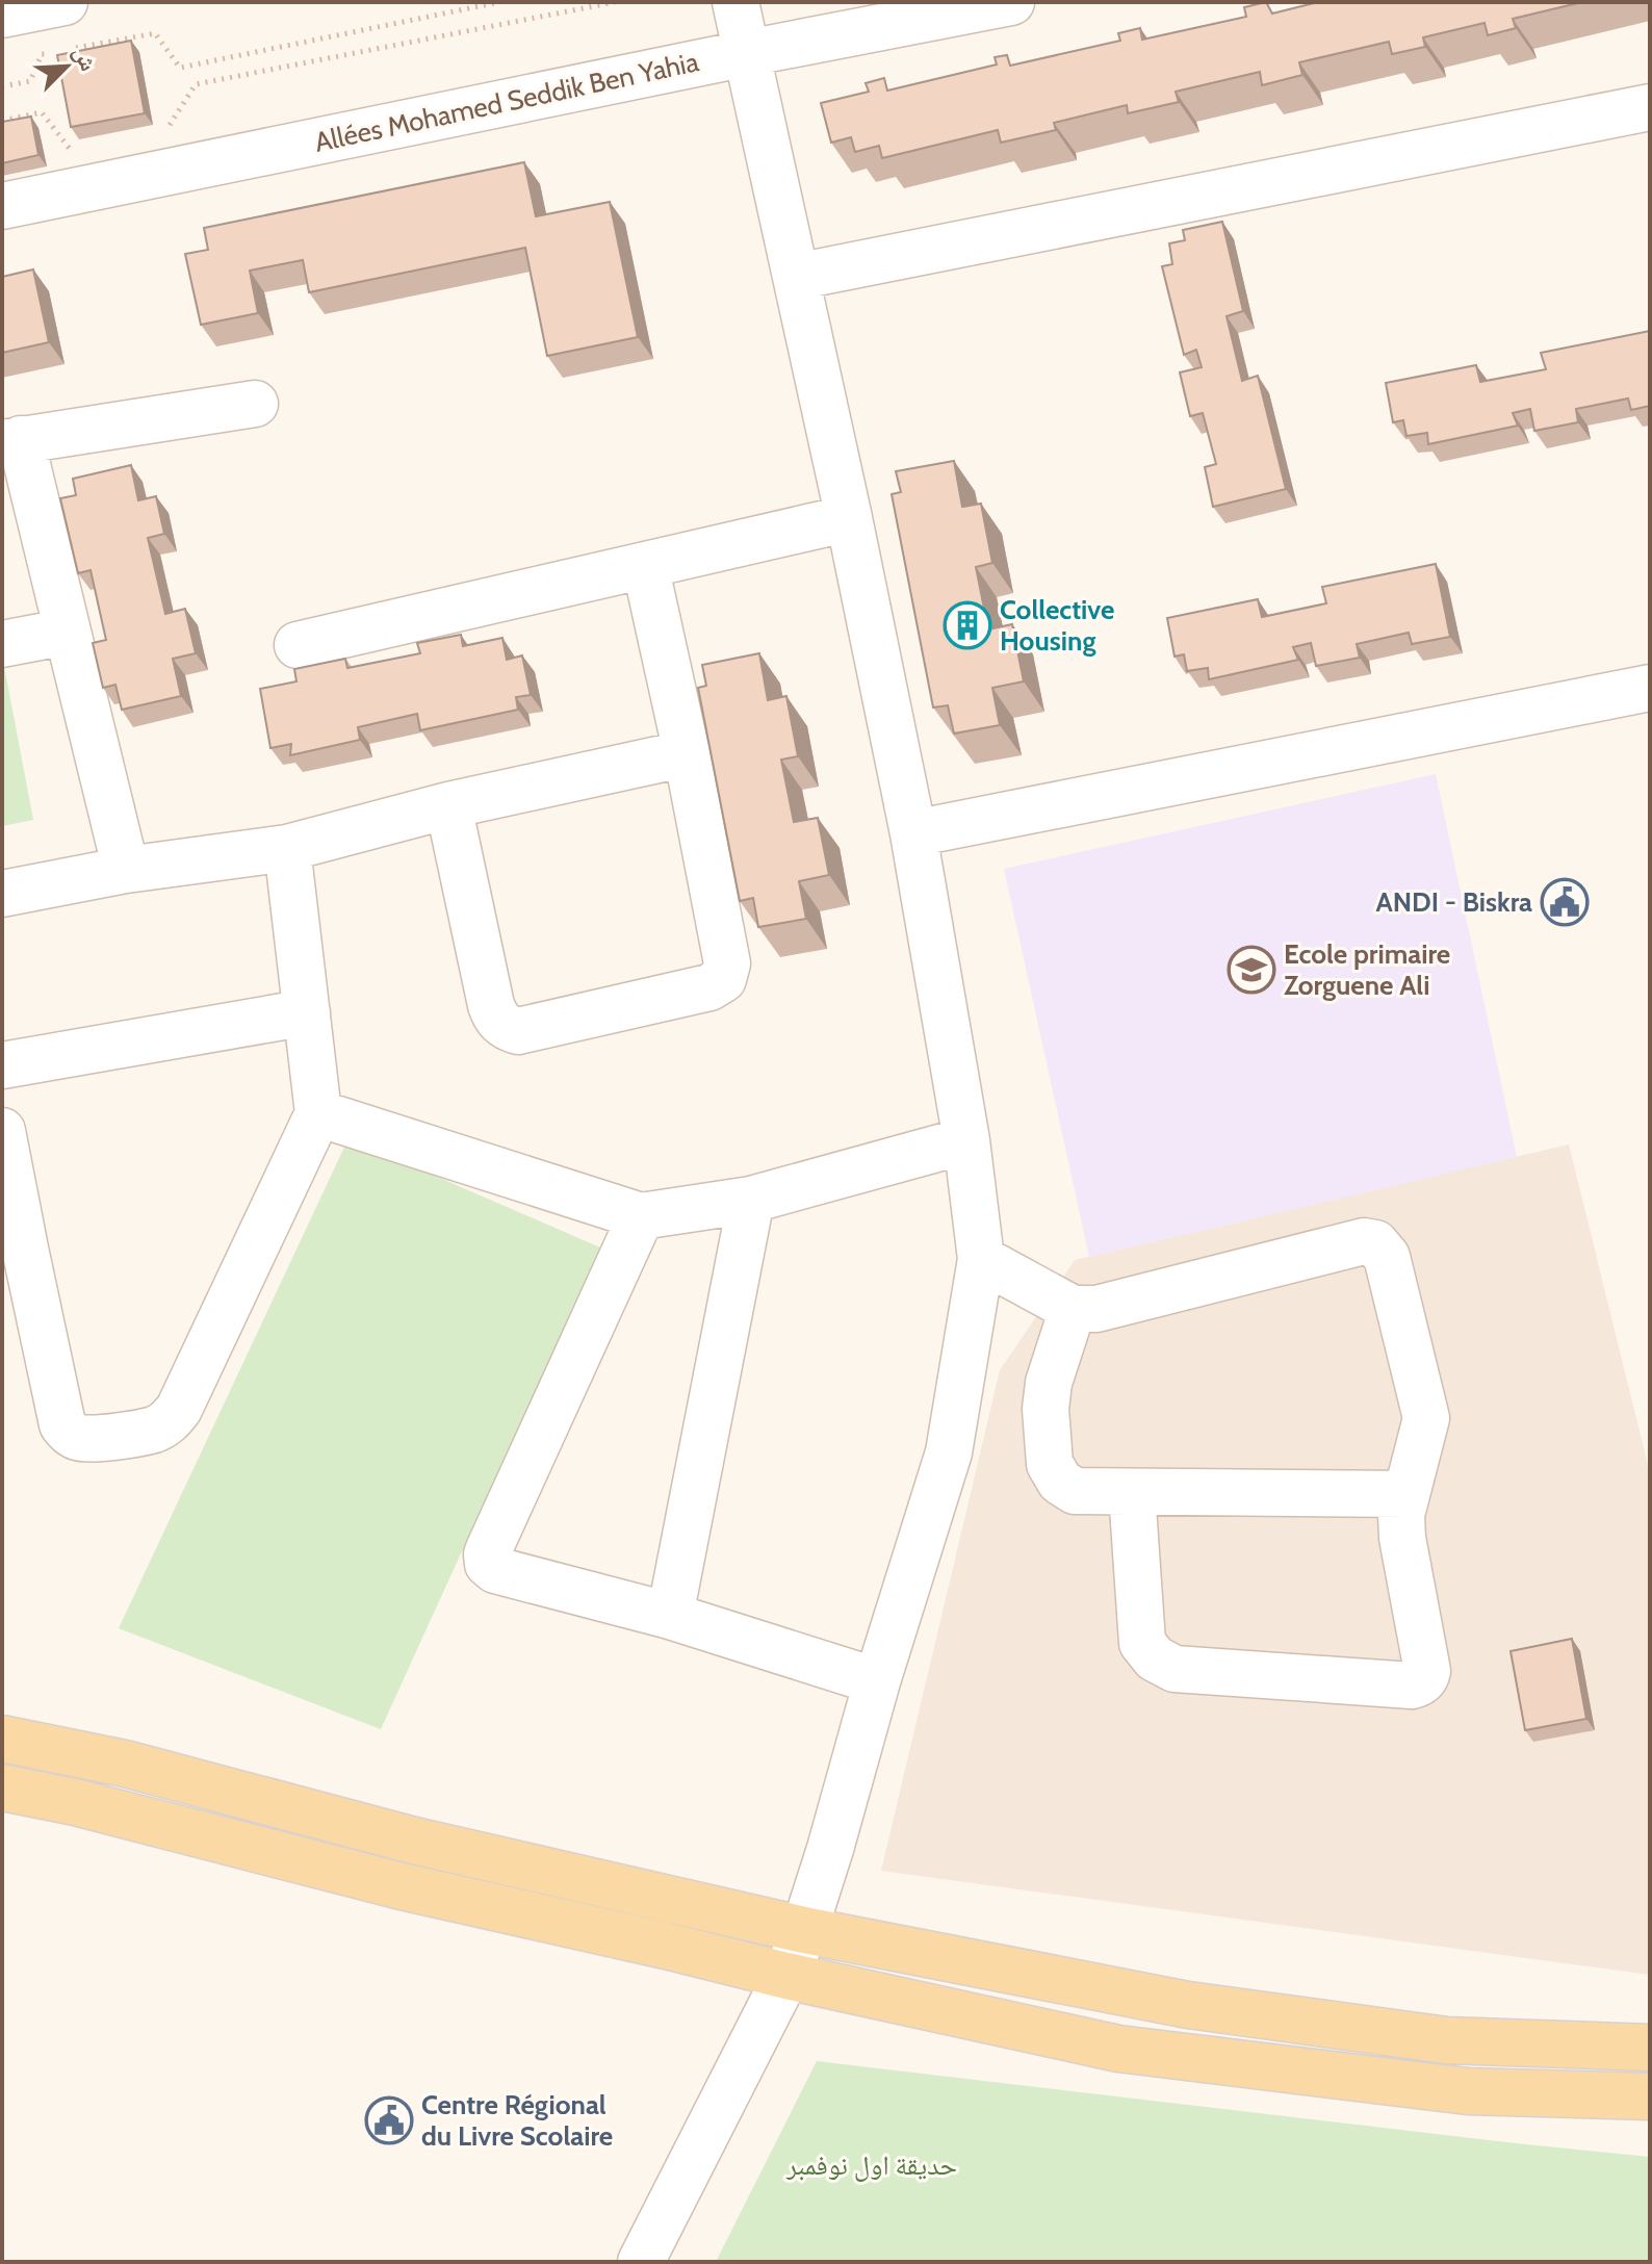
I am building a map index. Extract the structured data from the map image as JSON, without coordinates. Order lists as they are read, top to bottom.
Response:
{
  "streets": {
    "street": ["Allées Mohamed Seddik Ben Yahia"]
  },
  "parks": ["حديقة اول نوفمبر"],
  "places": {
    "building": ["Collective Housing"],
    "public building": ["ANDI - Biskra", "Centre Régional du Livre Scolaire"],
    "school or university": ["Ecole primaire Zorguene Ali"]
  },
  "north": "top right"
}
